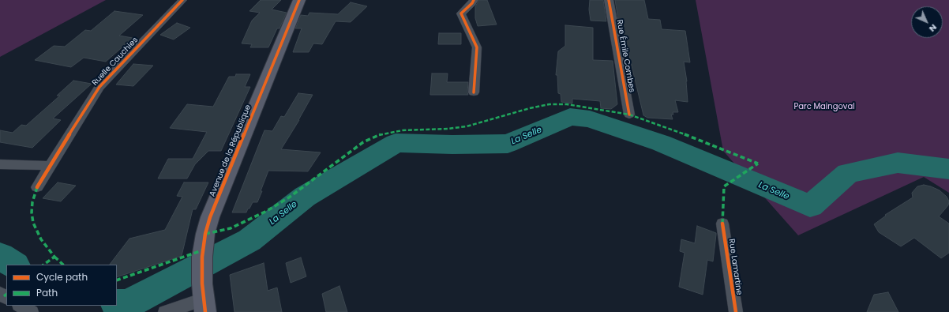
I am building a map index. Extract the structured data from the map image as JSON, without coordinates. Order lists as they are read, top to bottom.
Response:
{
  "streets": {
    "main road": ["Avenue de la République"],
    "street": ["Rue Émile Combes", "Ruelle Cauchies", "Rue Lamartine"]
  },
  "water": ["La Selle"],
  "parks": ["Parc Maingoval"],
  "legend": ["Cycle path", "Path"],
  "north": "bottom right"
}
